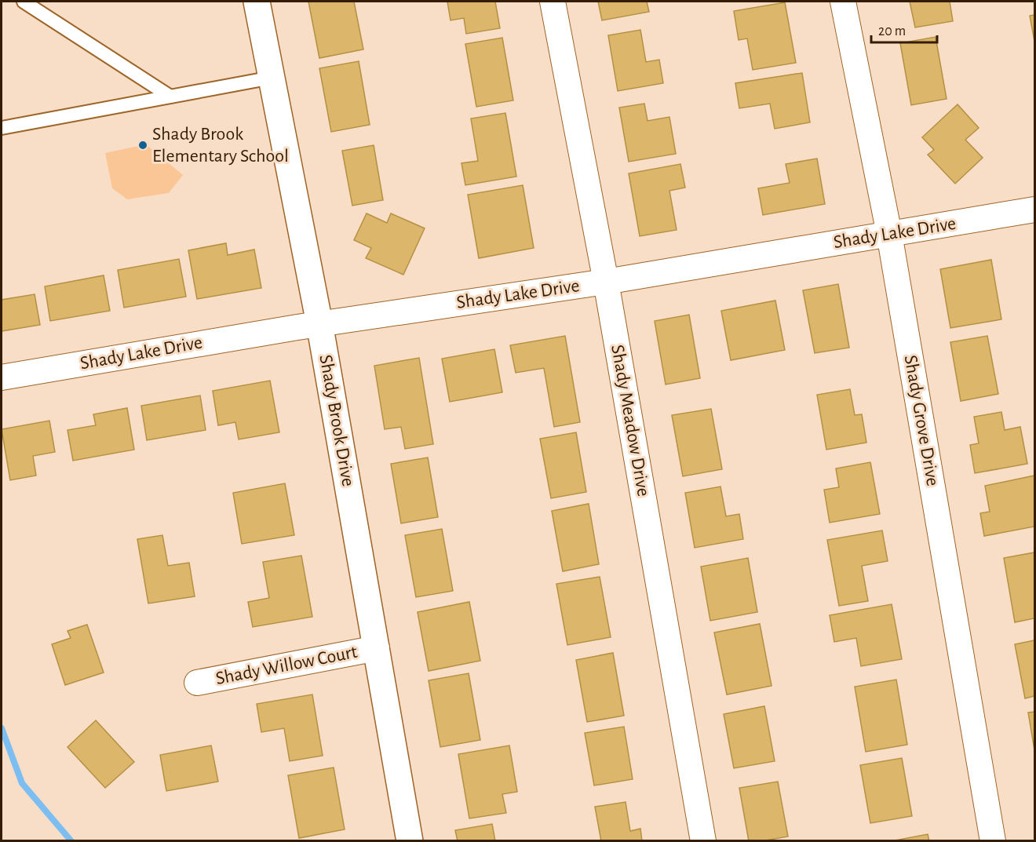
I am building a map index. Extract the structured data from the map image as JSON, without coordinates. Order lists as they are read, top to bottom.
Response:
{
  "streets": {
    "street": [
      "Shady Lake Drive",
      "Shady Brook Drive",
      "Shady Meadow Drive",
      "Shady Grove Drive",
      "Shady Willow Court"
    ]
  },
  "crossings": [
    ["Shady Lake Drive", "Shady Brook Drive"],
    ["Shady Lake Drive", "Shady Meadow Drive"],
    ["Shady Lake Drive", "Shady Grove Drive"],
    ["Shady Brook Drive", "Shady Willow Court"]
  ],
  "places": ["Shady Brook Elementary School"],
  "scale_bar": "20 m"
}
